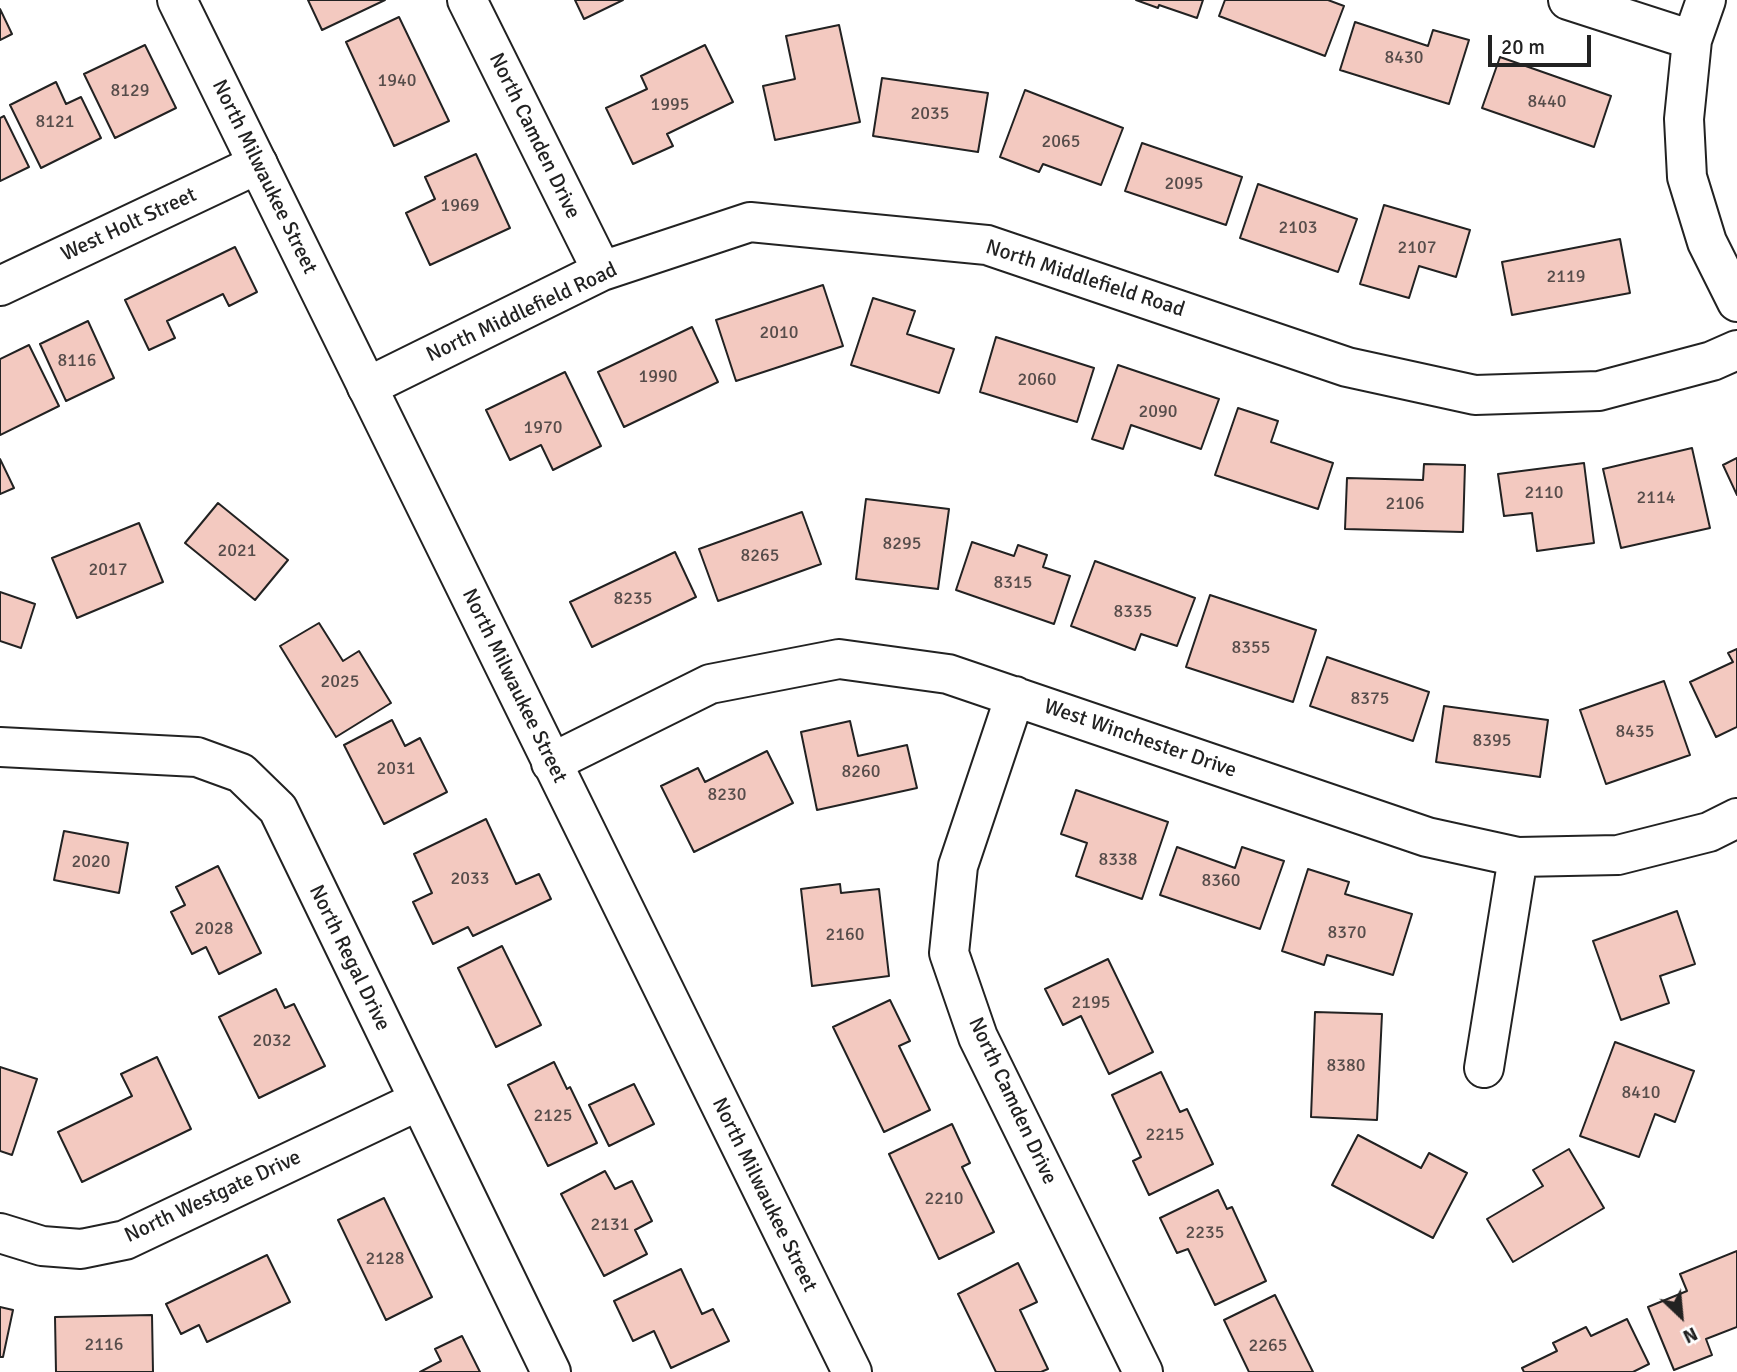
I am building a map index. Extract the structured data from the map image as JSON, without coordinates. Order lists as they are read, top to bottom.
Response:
{
  "streets": {
    "street": [
      "North Camden Drive",
      "North Milwaukee Street",
      "West Holt Street",
      "North Middlefield Road",
      "West Winchester Drive",
      "North Regal Drive",
      "North Westgate Drive"
    ]
  },
  "crossings": [
    ["North Camden Drive", "North Middlefield Road"],
    ["North Camden Drive", "West Winchester Drive"],
    ["North Milwaukee Street", "West Holt Street"],
    ["North Milwaukee Street", "North Middlefield Road"],
    ["North Milwaukee Street", "West Winchester Drive"],
    ["North Regal Drive", "North Westgate Drive"]
  ],
  "house_numbers": [
    "8430",
    "1940",
    "8129",
    "8440",
    "1995",
    "2035",
    "8121",
    "2065",
    "2095",
    "1969",
    "2103",
    "2107",
    "2119",
    "2010",
    "8116",
    "1990",
    "2060",
    "2090",
    "1970",
    "2110",
    "2114",
    "2106",
    "8295",
    "2021",
    "8265",
    "2017",
    "8315",
    "8235",
    "8335",
    "8355",
    "2025",
    "8375",
    "8435",
    "8395",
    "2031",
    "8260",
    "8230",
    "8338",
    "2020",
    "2033",
    "8360",
    "2028",
    "8370",
    "2160",
    "2195",
    "2032",
    "8380",
    "8410",
    "2125",
    "2215",
    "2210",
    "2131",
    "2235",
    "2128",
    "2116",
    "2265"
  ],
  "scale_bar": "20 m",
  "north": "bottom right"
}
